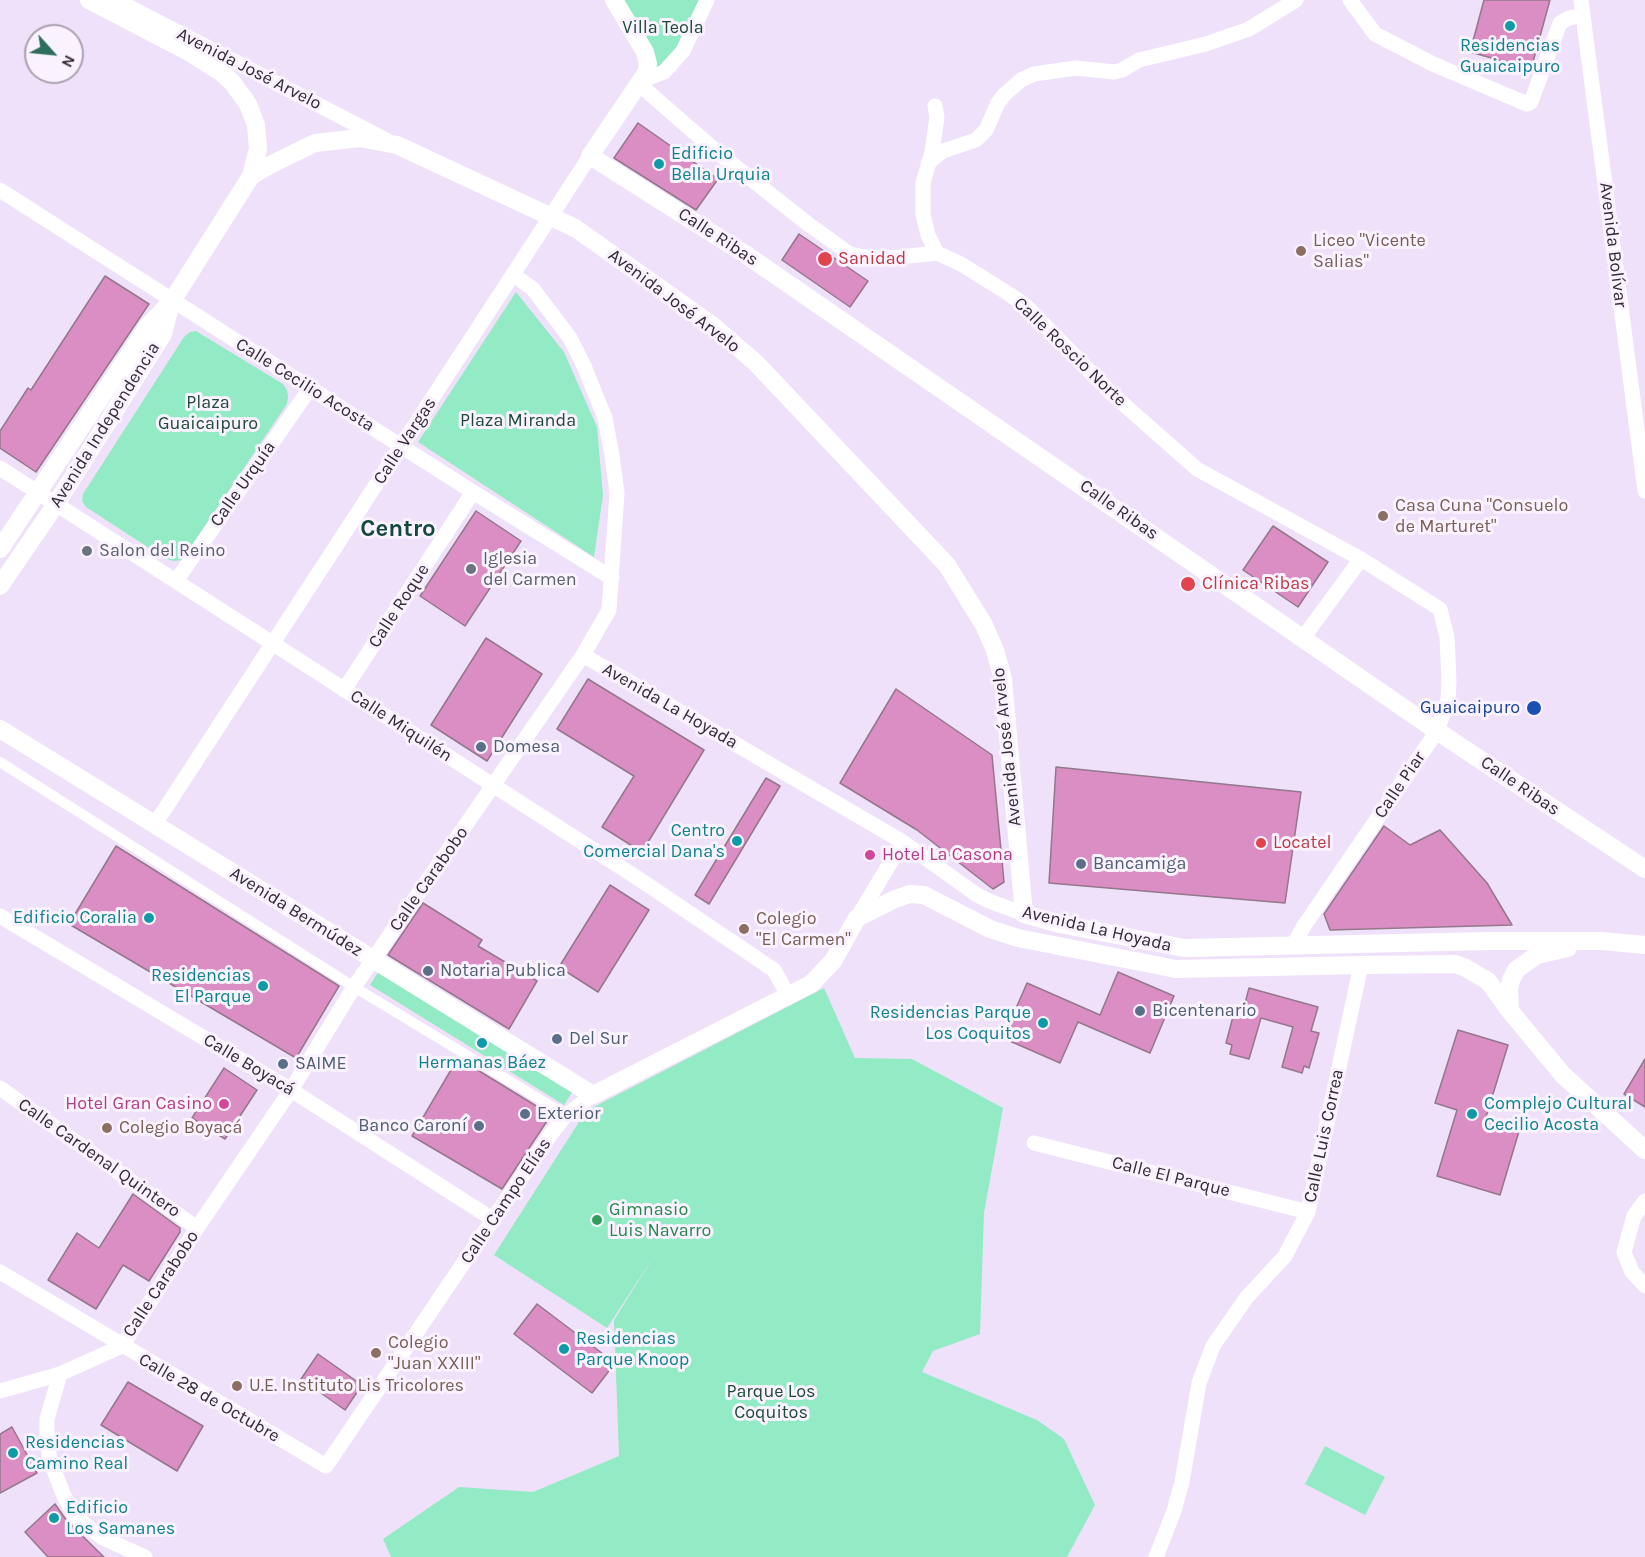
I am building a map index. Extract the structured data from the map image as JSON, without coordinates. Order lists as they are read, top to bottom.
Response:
{
  "streets": {
    "street": [
      "Avenida José Arvelo",
      "Calle Ribas",
      "Avenida Bolívar",
      "Calle Roscio Norte",
      "Calle Cecilio Acosta",
      "Avenida Independencia",
      "Calle Vargas",
      "Calle Urquía",
      "Calle Roque",
      "Avenida La Hoyada",
      "Calle Miquilén",
      "Calle Piar",
      "Calle Carabobo",
      "Avenida Bermúdez",
      "Calle Boyacá",
      "Calle Luis Correa",
      "Calle Cardenal Quintero",
      "Calle El Parque",
      "Calle Campo Elías",
      "Calle 28 de Octubre"
    ]
  },
  "crossings": [
    ["Avenida José Arvelo", "Avenida La Hoyada"],
    ["Calle Ribas", "Calle Vargas"],
    ["Calle Ribas", "Calle Piar"],
    ["Calle Roscio Norte", "Calle Piar"],
    ["Calle Cecilio Acosta", "Avenida Independencia"],
    ["Calle Cecilio Acosta", "Calle Vargas"],
    ["Calle Cecilio Acosta", "Calle Urquía"],
    ["Calle Cecilio Acosta", "Calle Roque"],
    ["Calle Cecilio Acosta", "Calle Carabobo"],
    ["Avenida Independencia", "Calle Miquilén"],
    ["Calle Vargas", "Calle Miquilén"],
    ["Calle Vargas", "Calle Carabobo"],
    ["Calle Vargas", "Avenida Bermúdez"],
    ["Calle Urquía", "Calle Miquilén"],
    ["Calle Roque", "Calle Miquilén"],
    ["Avenida La Hoyada", "Calle Piar"],
    ["Avenida La Hoyada", "Calle Carabobo"],
    ["Avenida La Hoyada", "Calle Luis Correa"],
    ["Avenida La Hoyada", "Calle Campo Elías"],
    ["Calle Miquilén", "Calle Carabobo"],
    ["Calle Miquilén", "Calle Campo Elías"],
    ["Calle Carabobo", "Avenida Bermúdez"],
    ["Calle Carabobo", "Calle Boyacá"],
    ["Calle Carabobo", "Calle Cardenal Quintero"],
    ["Calle Carabobo", "Calle 28 de Octubre"],
    ["Avenida Bermúdez", "Calle Campo Elías"],
    ["Calle Boyacá", "Calle Campo Elías"],
    ["Calle Luis Correa", "Calle El Parque"],
    ["Calle Campo Elías", "Calle 28 de Octubre"]
  ],
  "districts": ["Centro"],
  "parks": [
    "Villa Teola",
    "Plaza Guaicaipuro",
    "Plaza Miranda",
    "Parque Los Coquitos"
  ],
  "places": [
    "Residencias Guaicaipuro",
    "Edificio Bella Urquia",
    "Liceo \"Vicente Salias\"",
    "Sanidad",
    "Casa Cuna \"Consuelo de Marturet\"",
    "Salon del Reino",
    "Iglesia del Carmen",
    "Clínica Ribas",
    "Guaicaipuro",
    "Domesa",
    "Centro Comercial Dana's",
    "Locatel",
    "Hotel La Casona",
    "Bancamiga",
    "Edificio Coralia",
    "Colegio \"El Carmen\"",
    "Notaria Publica",
    "Residencias El Parque",
    "Bicentenario",
    "Residencias Parque Los Coquitos",
    "Del Sur",
    "Hermanas Báez",
    "SAIME",
    "Hotel Gran Casino",
    "Exterior",
    "Complejo Cultural Cecilio Acosta",
    "Banco Caroní",
    "Colegio Boyacá",
    "Gimnasio Luis Navarro",
    "Residencias Parque Knoop",
    "Colegio \"Juan XXIII\"",
    "U.E. Instituto Lis Tricolores",
    "Residencias Camino Real",
    "Edificio Los Samanes"
  ],
  "north": "bottom right"
}
